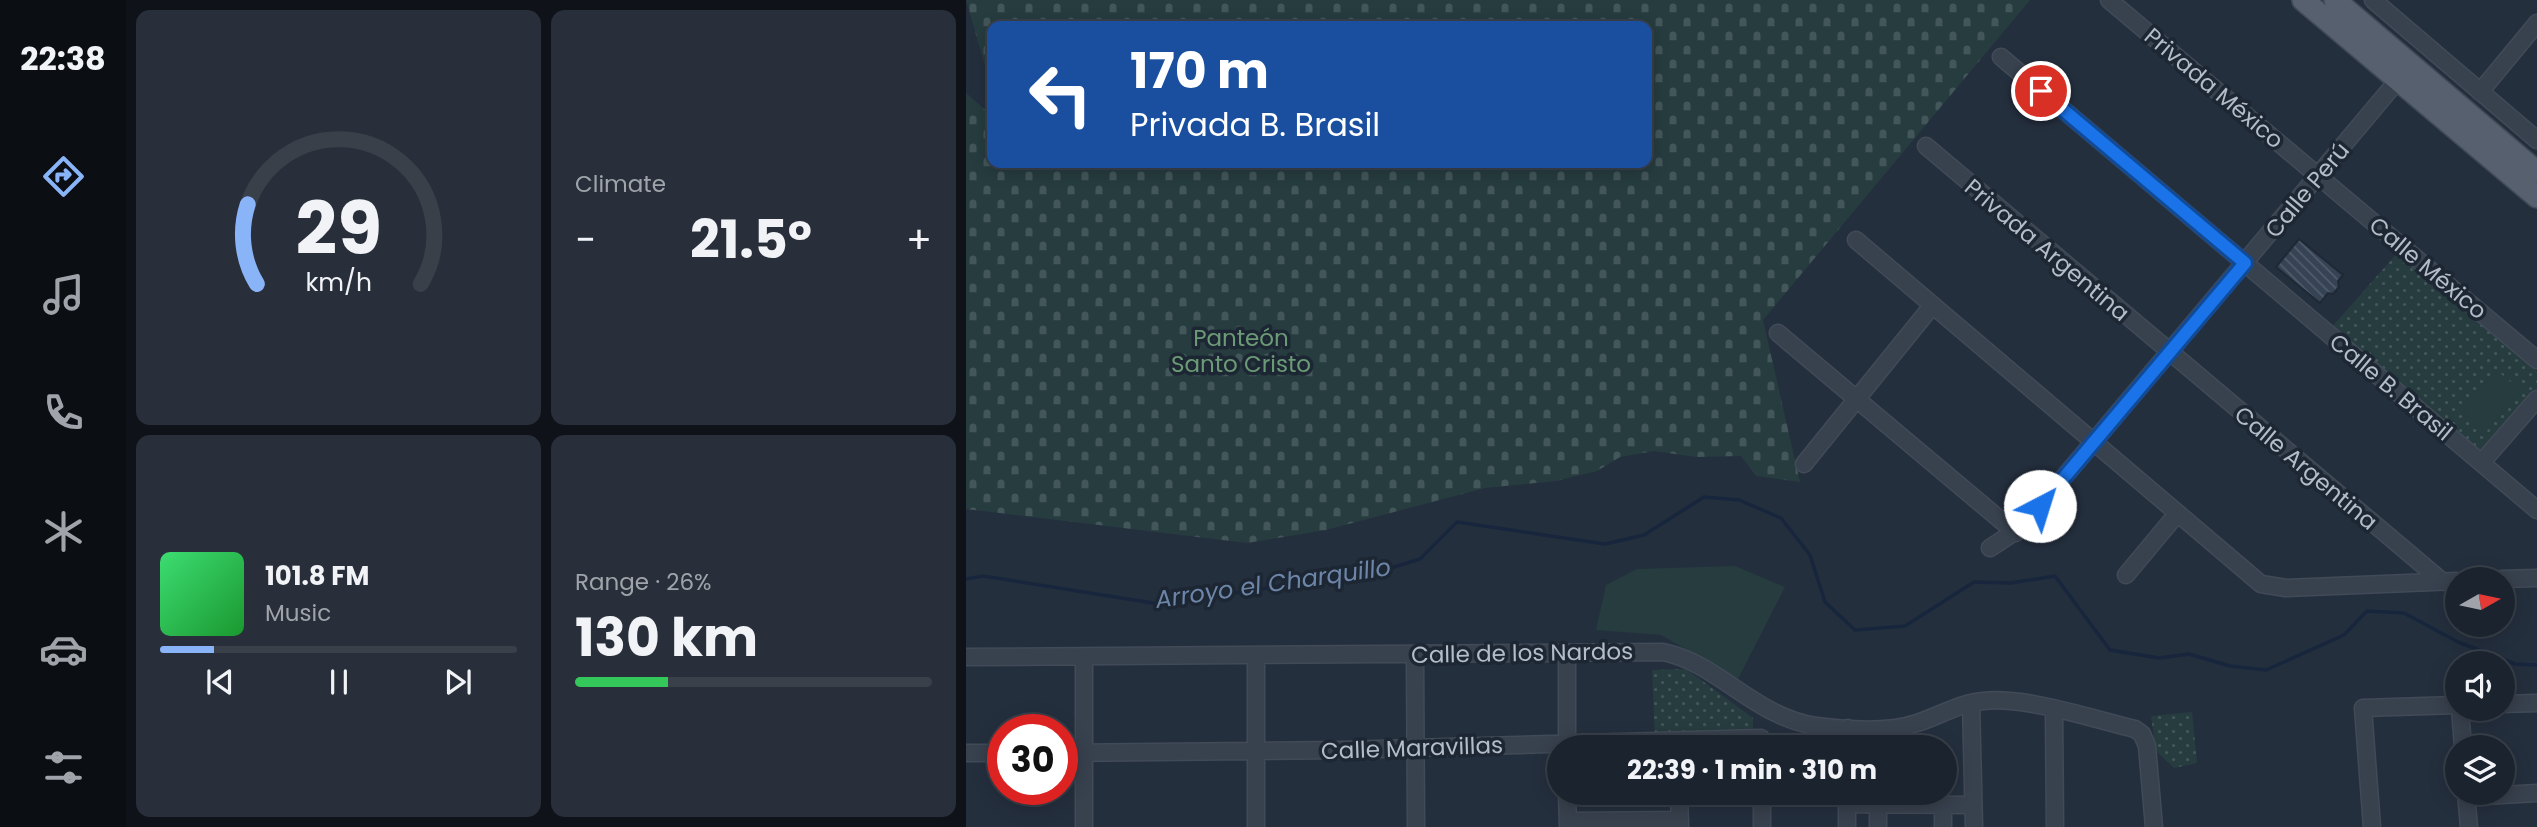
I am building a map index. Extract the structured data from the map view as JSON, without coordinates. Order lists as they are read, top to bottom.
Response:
{
  "streets": {
    "street": [
      "Privada México",
      "Calle Perú",
      "Privada Argentina",
      "Calle México",
      "Calle B. Brasil",
      "Calle Argentina",
      "Calle de los Nardos",
      "Calle Maravillas"
    ]
  },
  "crossings": [
    ["Privada México", "Calle Perú"],
    ["Privada México", "Calle México"],
    ["Calle Perú", "Privada Argentina"],
    ["Calle Perú", "Calle México"],
    ["Calle Perú", "Calle B. Brasil"],
    ["Calle Perú", "Calle Argentina"],
    ["Privada Argentina", "Calle Argentina"]
  ],
  "water": ["Arroyo el Charquillo"],
  "parks": ["Panteón Santo Cristo"],
  "north": "right",
  "page": {
    "tabs": "22:38",
    "tile": [
      "Climate",
      ["Range · 26%", "130 km"]
    ],
    "turn": ["170 m", "Privada B. Brasil"],
    "heat": ["−", "21.5°", "+"],
    "song": ["101.8 FM", "Music"],
    "limit": "30",
    "trip": "22:39 · 1 min · 310 m",
    "gauge": ["29", "km/h"]
  }
}
